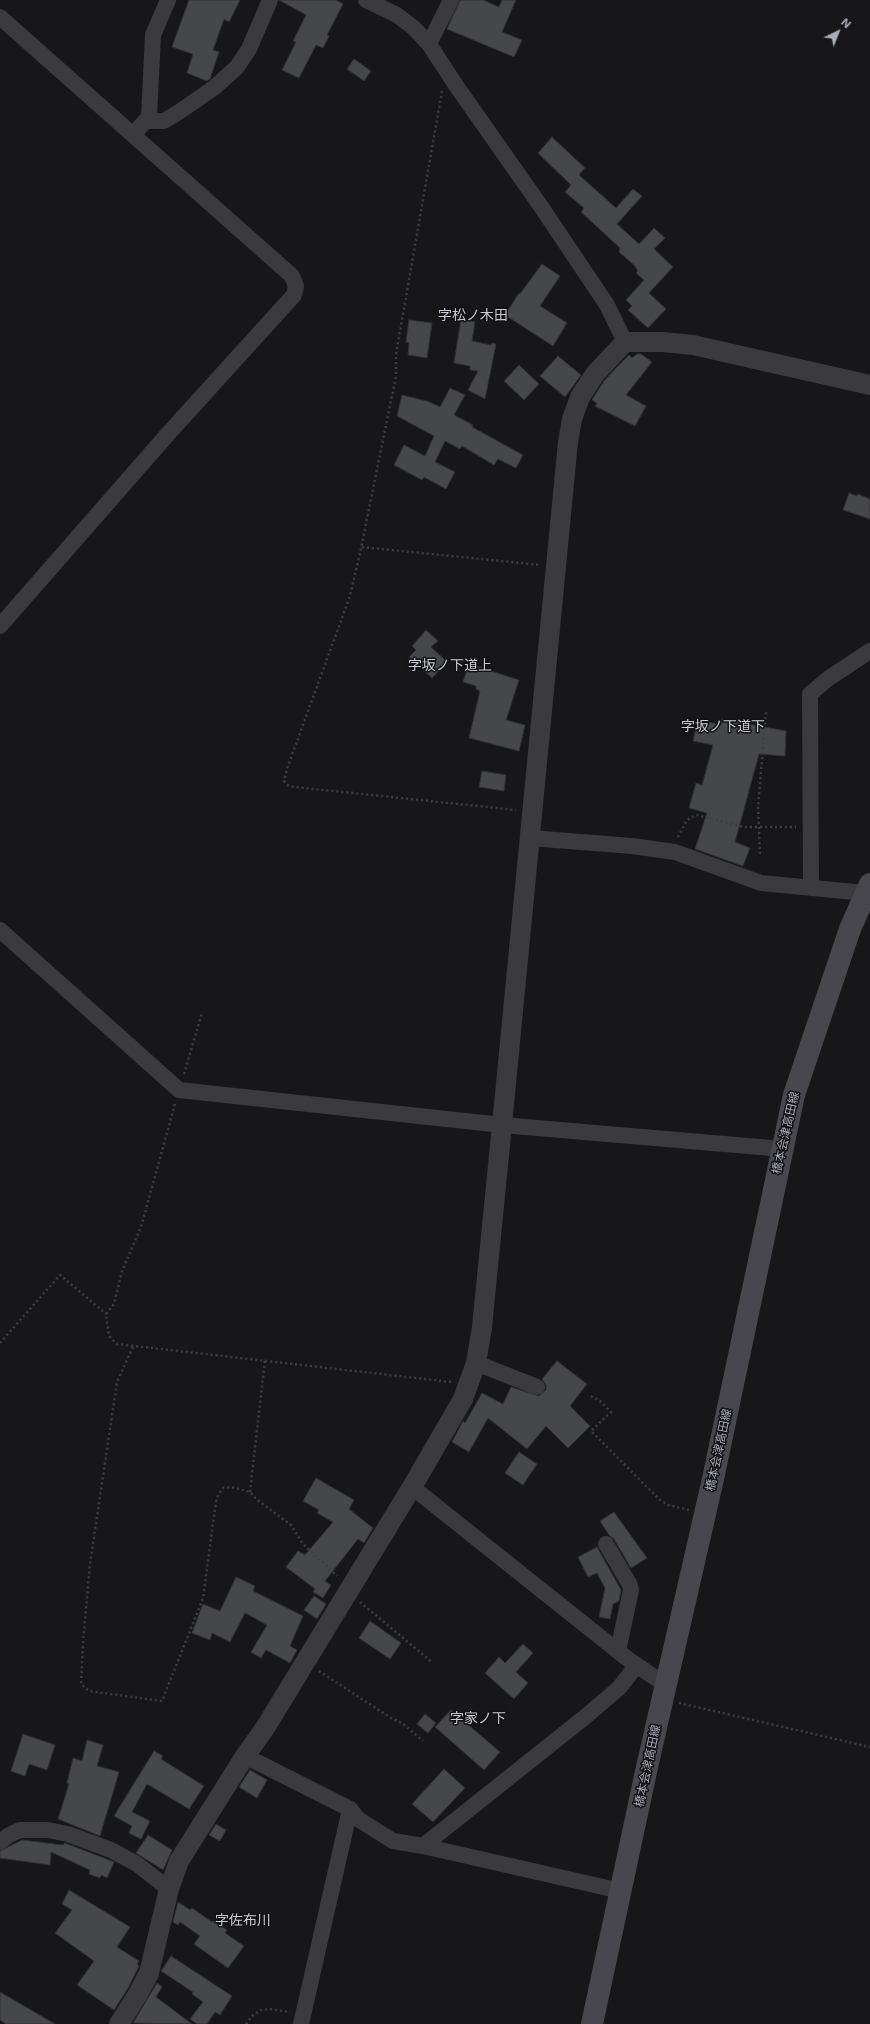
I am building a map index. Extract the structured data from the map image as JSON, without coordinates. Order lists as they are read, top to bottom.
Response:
{
  "streets": {
    "main road": ["橋本会津高田線"]
  },
  "districts": [
    "字松ノ木田",
    "字坂ノ下道上",
    "字坂ノ下道下",
    "字家ノ下",
    "字佐布川"
  ],
  "north": "top right"
}
